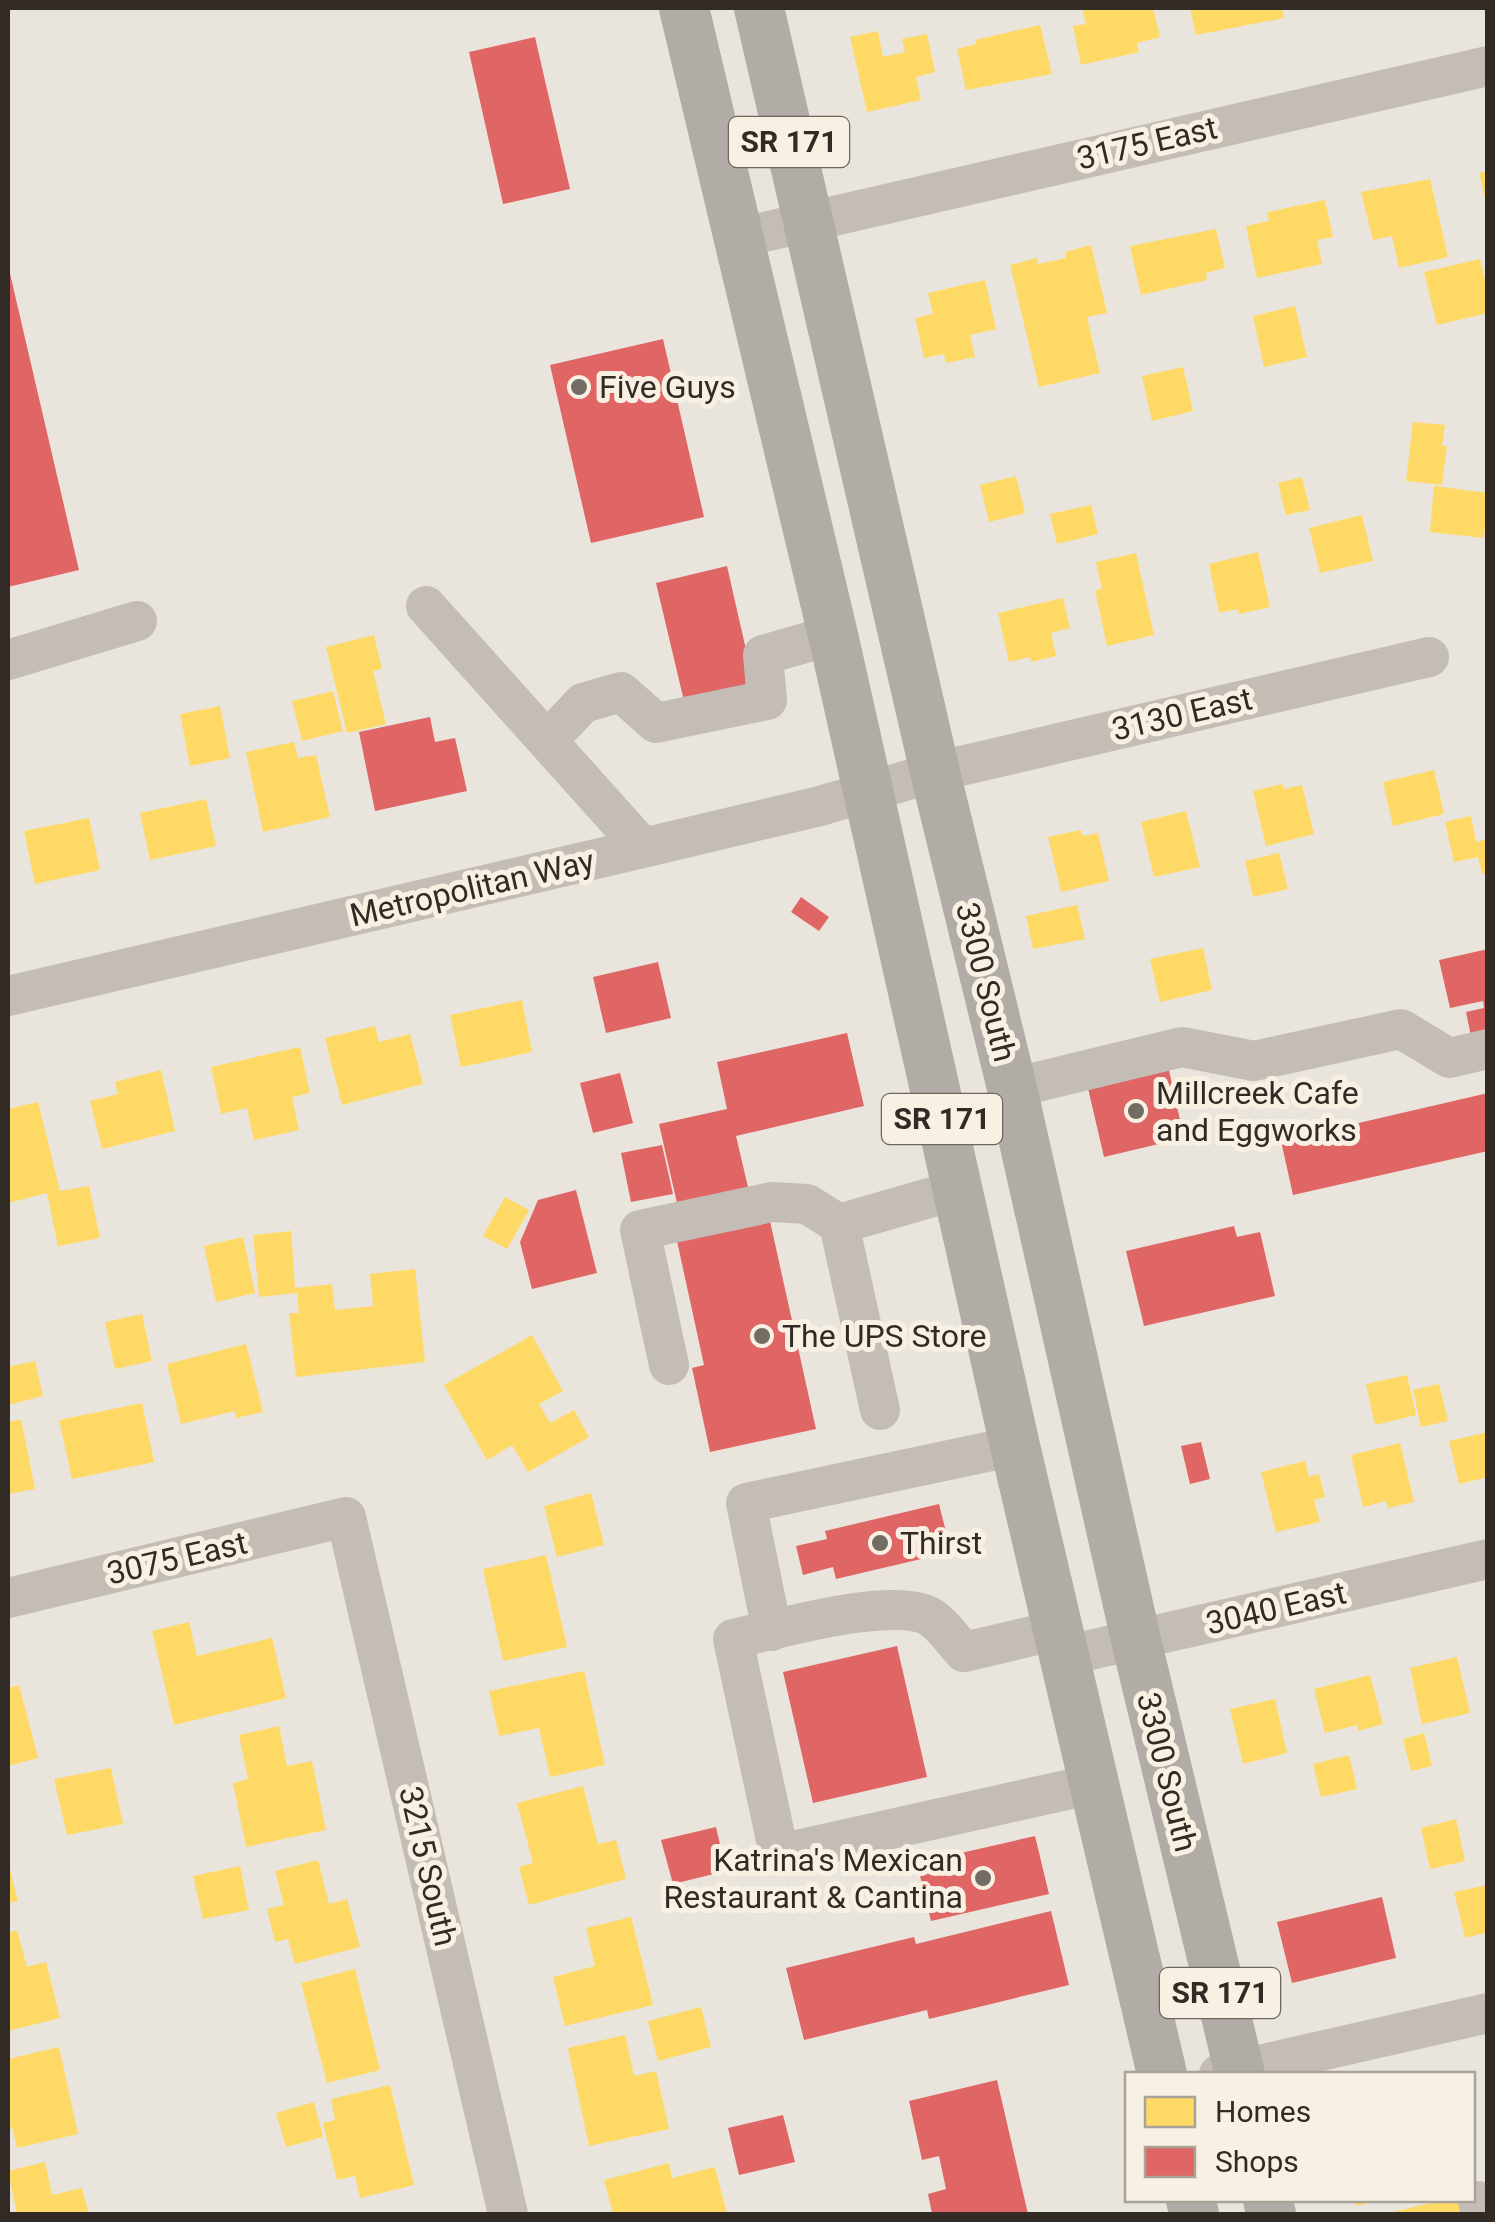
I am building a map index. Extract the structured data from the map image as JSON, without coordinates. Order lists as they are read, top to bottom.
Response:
{
  "streets": {
    "main road": ["SR 171", "3300 South"],
    "street": [
      "3175 East",
      "3130 East",
      "Metropolitan Way",
      "3075 East",
      "3040 East",
      "3215 South"
    ]
  },
  "crossings": [
    ["SR 171", "3175 East"],
    ["SR 171", "Metropolitan Way"],
    ["SR 171", "3040 East"],
    ["3175 East", "3300 South"],
    ["3130 East", "Metropolitan Way"],
    ["3130 East", "3300 South"],
    ["Metropolitan Way", "3300 South"],
    ["3300 South", "3040 East"],
    ["3075 East", "3215 South"]
  ],
  "places": [
    "Five Guys",
    "Millcreek Cafe and Eggworks",
    "The UPS Store",
    "Thirst",
    "Katrina's Mexican Restaurant & Cantina"
  ],
  "legend": ["Homes", "Shops"]
}
